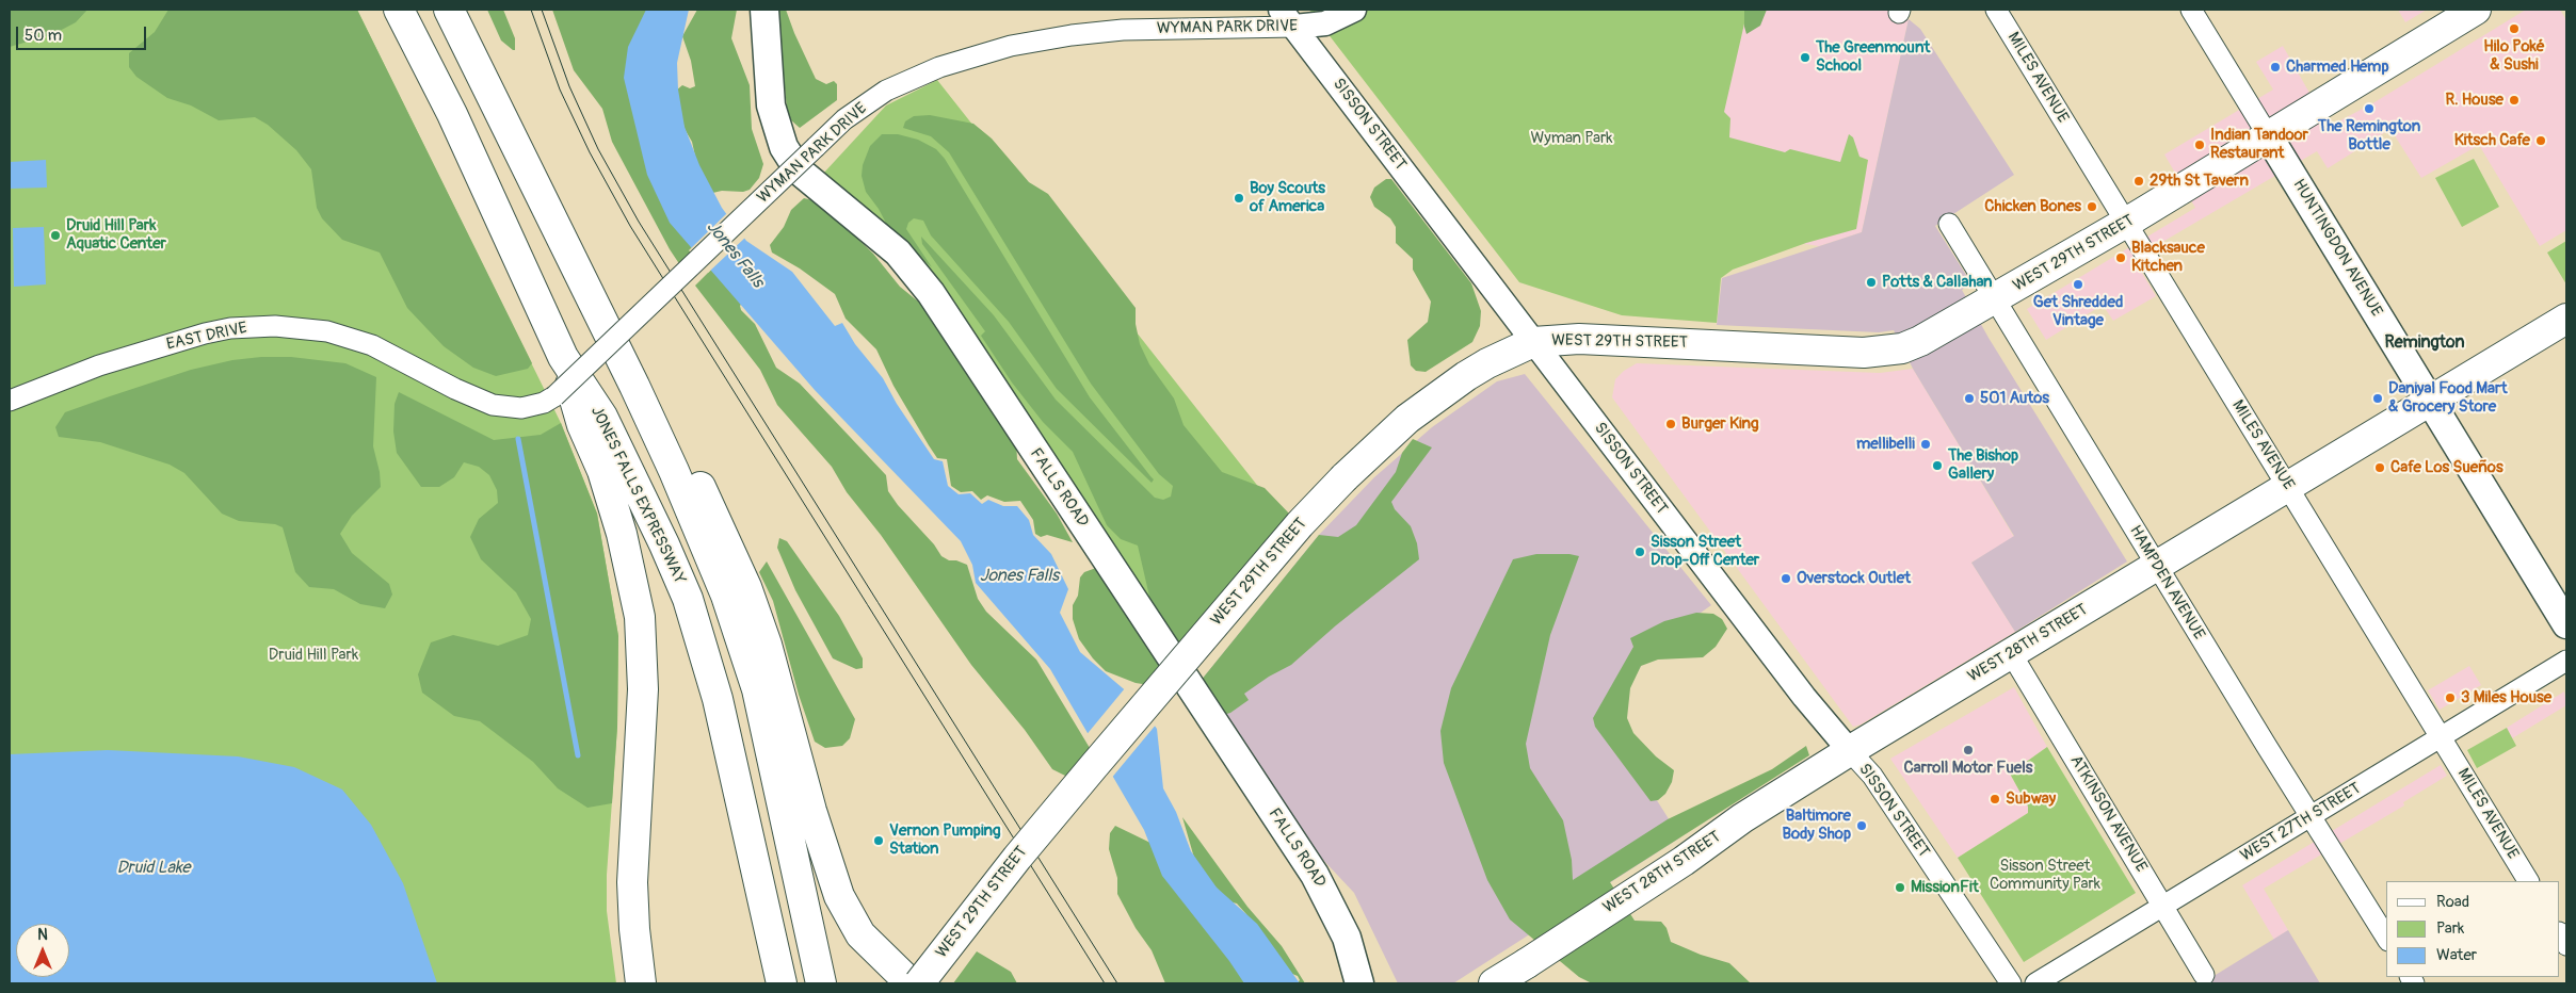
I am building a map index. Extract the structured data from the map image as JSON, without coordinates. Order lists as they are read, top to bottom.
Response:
{
  "streets": {
    "main road": [
      "HUNTINGDON AVENUE",
      "WEST 29TH STREET",
      "FALLS ROAD",
      "JONES FALLS EXPRESSWAY",
      "WEST 28TH STREET"
    ],
    "street": [
      "WYMAN PARK DRIVE",
      "MILES AVENUE",
      "SISSON STREET",
      "EAST DRIVE",
      "HAMPDEN AVENUE",
      "ATKINSON AVENUE",
      "WEST 27TH STREET"
    ]
  },
  "crossings": [
    ["WYMAN PARK DRIVE", "SISSON STREET"],
    ["WYMAN PARK DRIVE", "EAST DRIVE"],
    ["MILES AVENUE", "WEST 29TH STREET"],
    ["MILES AVENUE", "WEST 28TH STREET"],
    ["MILES AVENUE", "WEST 27TH STREET"],
    ["SISSON STREET", "WEST 29TH STREET"],
    ["SISSON STREET", "WEST 28TH STREET"],
    ["HUNTINGDON AVENUE", "WEST 29TH STREET"],
    ["HUNTINGDON AVENUE", "WEST 28TH STREET"],
    ["WEST 29TH STREET", "HAMPDEN AVENUE"],
    ["HAMPDEN AVENUE", "WEST 28TH STREET"],
    ["HAMPDEN AVENUE", "WEST 27TH STREET"],
    ["WEST 28TH STREET", "ATKINSON AVENUE"],
    ["ATKINSON AVENUE", "WEST 27TH STREET"]
  ],
  "districts": ["Remington"],
  "water": ["Jones Falls", "Druid Lake"],
  "parks": ["Wyman Park", "Druid Hill Park", "Sisson Street Community Park"],
  "places": [
    "Hilo Poké & Sushi",
    "The Greenmount School",
    "Charmed Hemp",
    "R. House",
    "The Remington Bottle",
    "Kitsch Cafe",
    "Indian Tandoor Restaurant",
    "29th St Tavern",
    "Boy Scouts of America",
    "Chicken Bones",
    "Druid Hill Park Aquatic Center",
    "Blacksauce Kitchen",
    "Potts & Callahan",
    "Get Shredded Vintage",
    "501 Autos",
    "Daniyal Food Mart & Grocery Store",
    "Burger King",
    "mellibelli",
    "The Bishop Gallery",
    "Cafe Los Sueños",
    "Sisson Street Drop-Off Center",
    "Overstock Outlet",
    "3 Miles House",
    "Carroll Motor Fuels",
    "Subway",
    "Baltimore Body Shop",
    "Vernon Pumping Station",
    "MissionFit"
  ],
  "legend": ["Road", "Park", "Water"],
  "scale_bar": "50 m",
  "north": "top"
}
